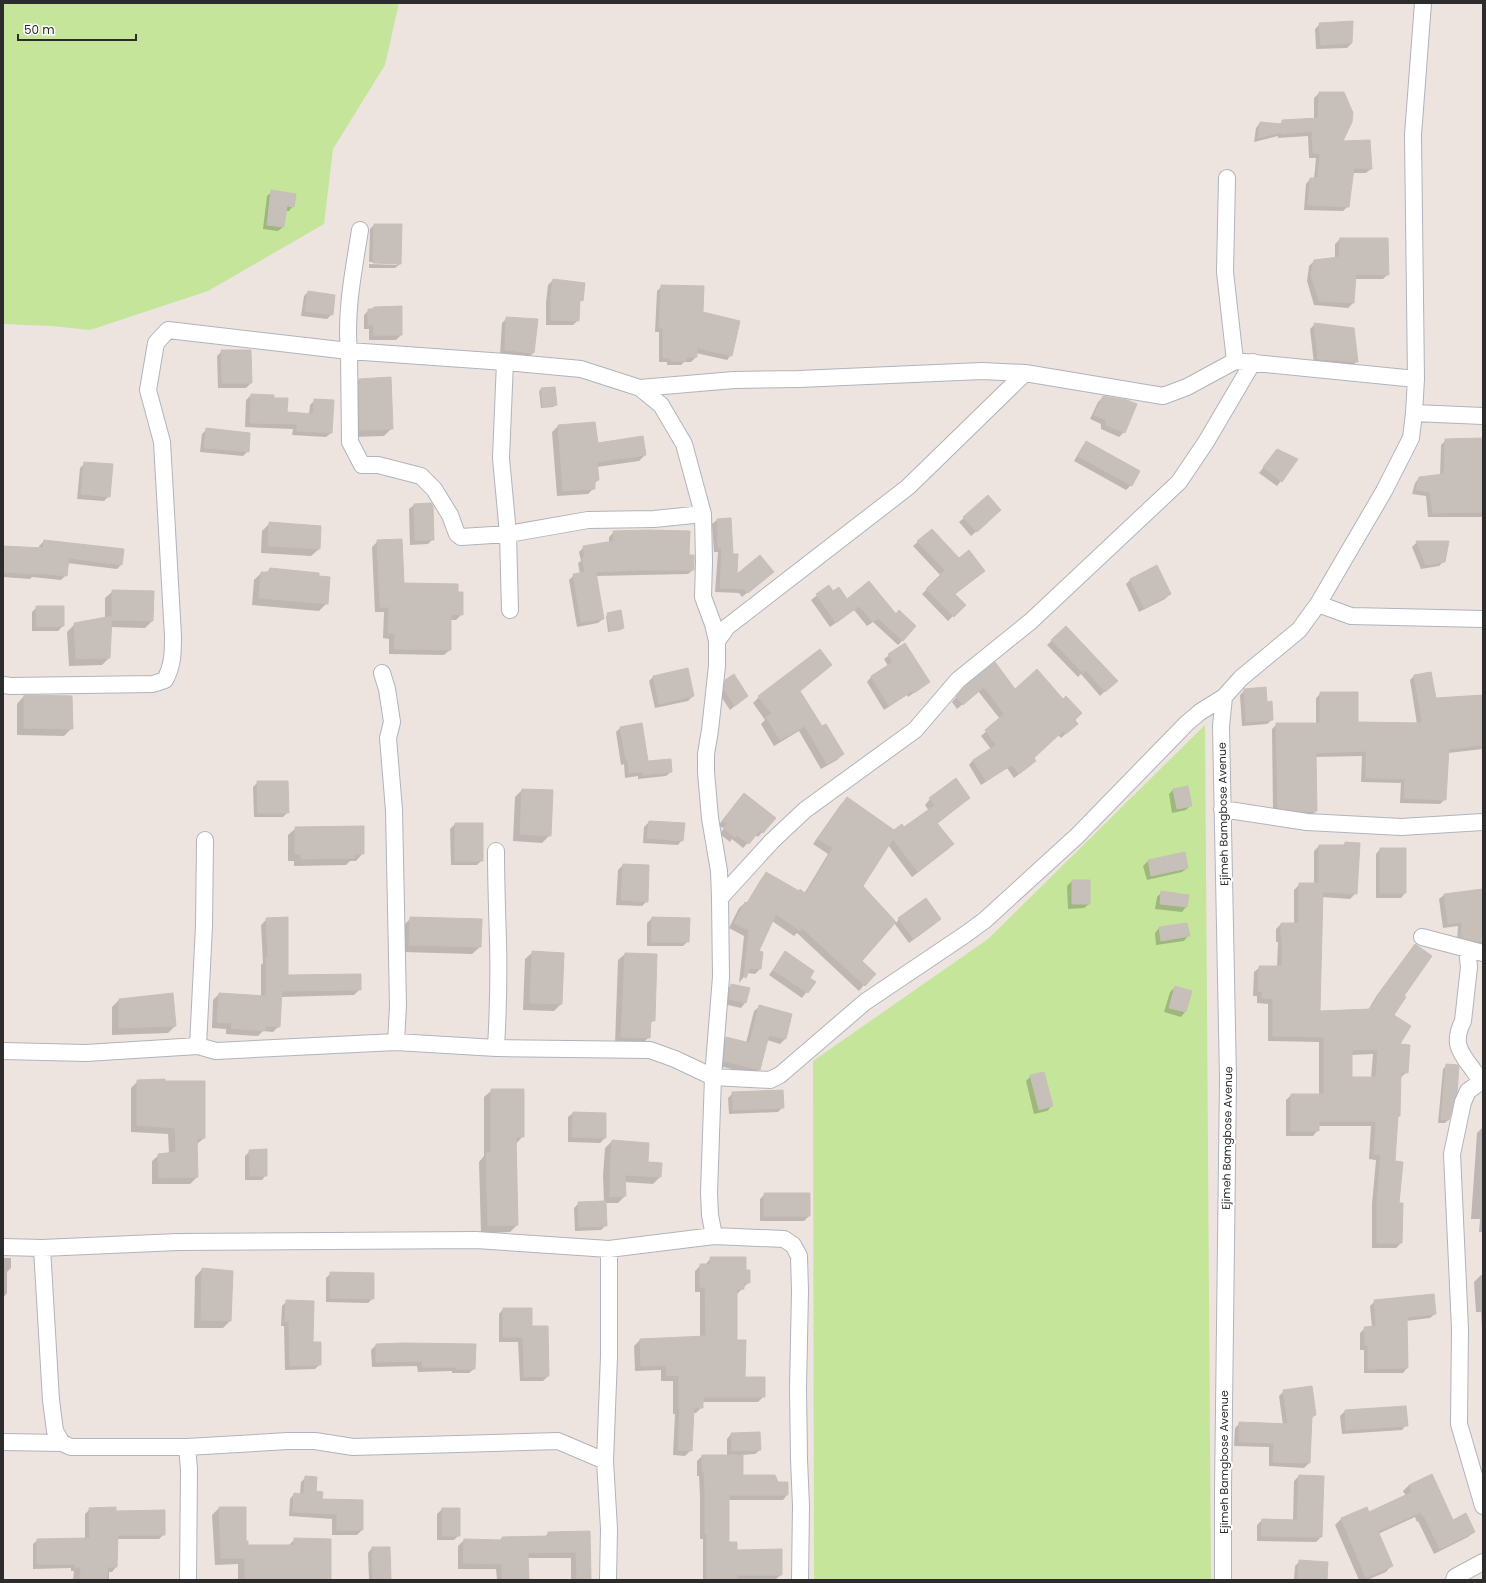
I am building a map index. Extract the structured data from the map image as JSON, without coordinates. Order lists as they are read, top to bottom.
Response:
{
  "streets": {
    "street": ["Ejimeh Bamgbose Avenue"]
  },
  "scale_bar": "50 m"
}
